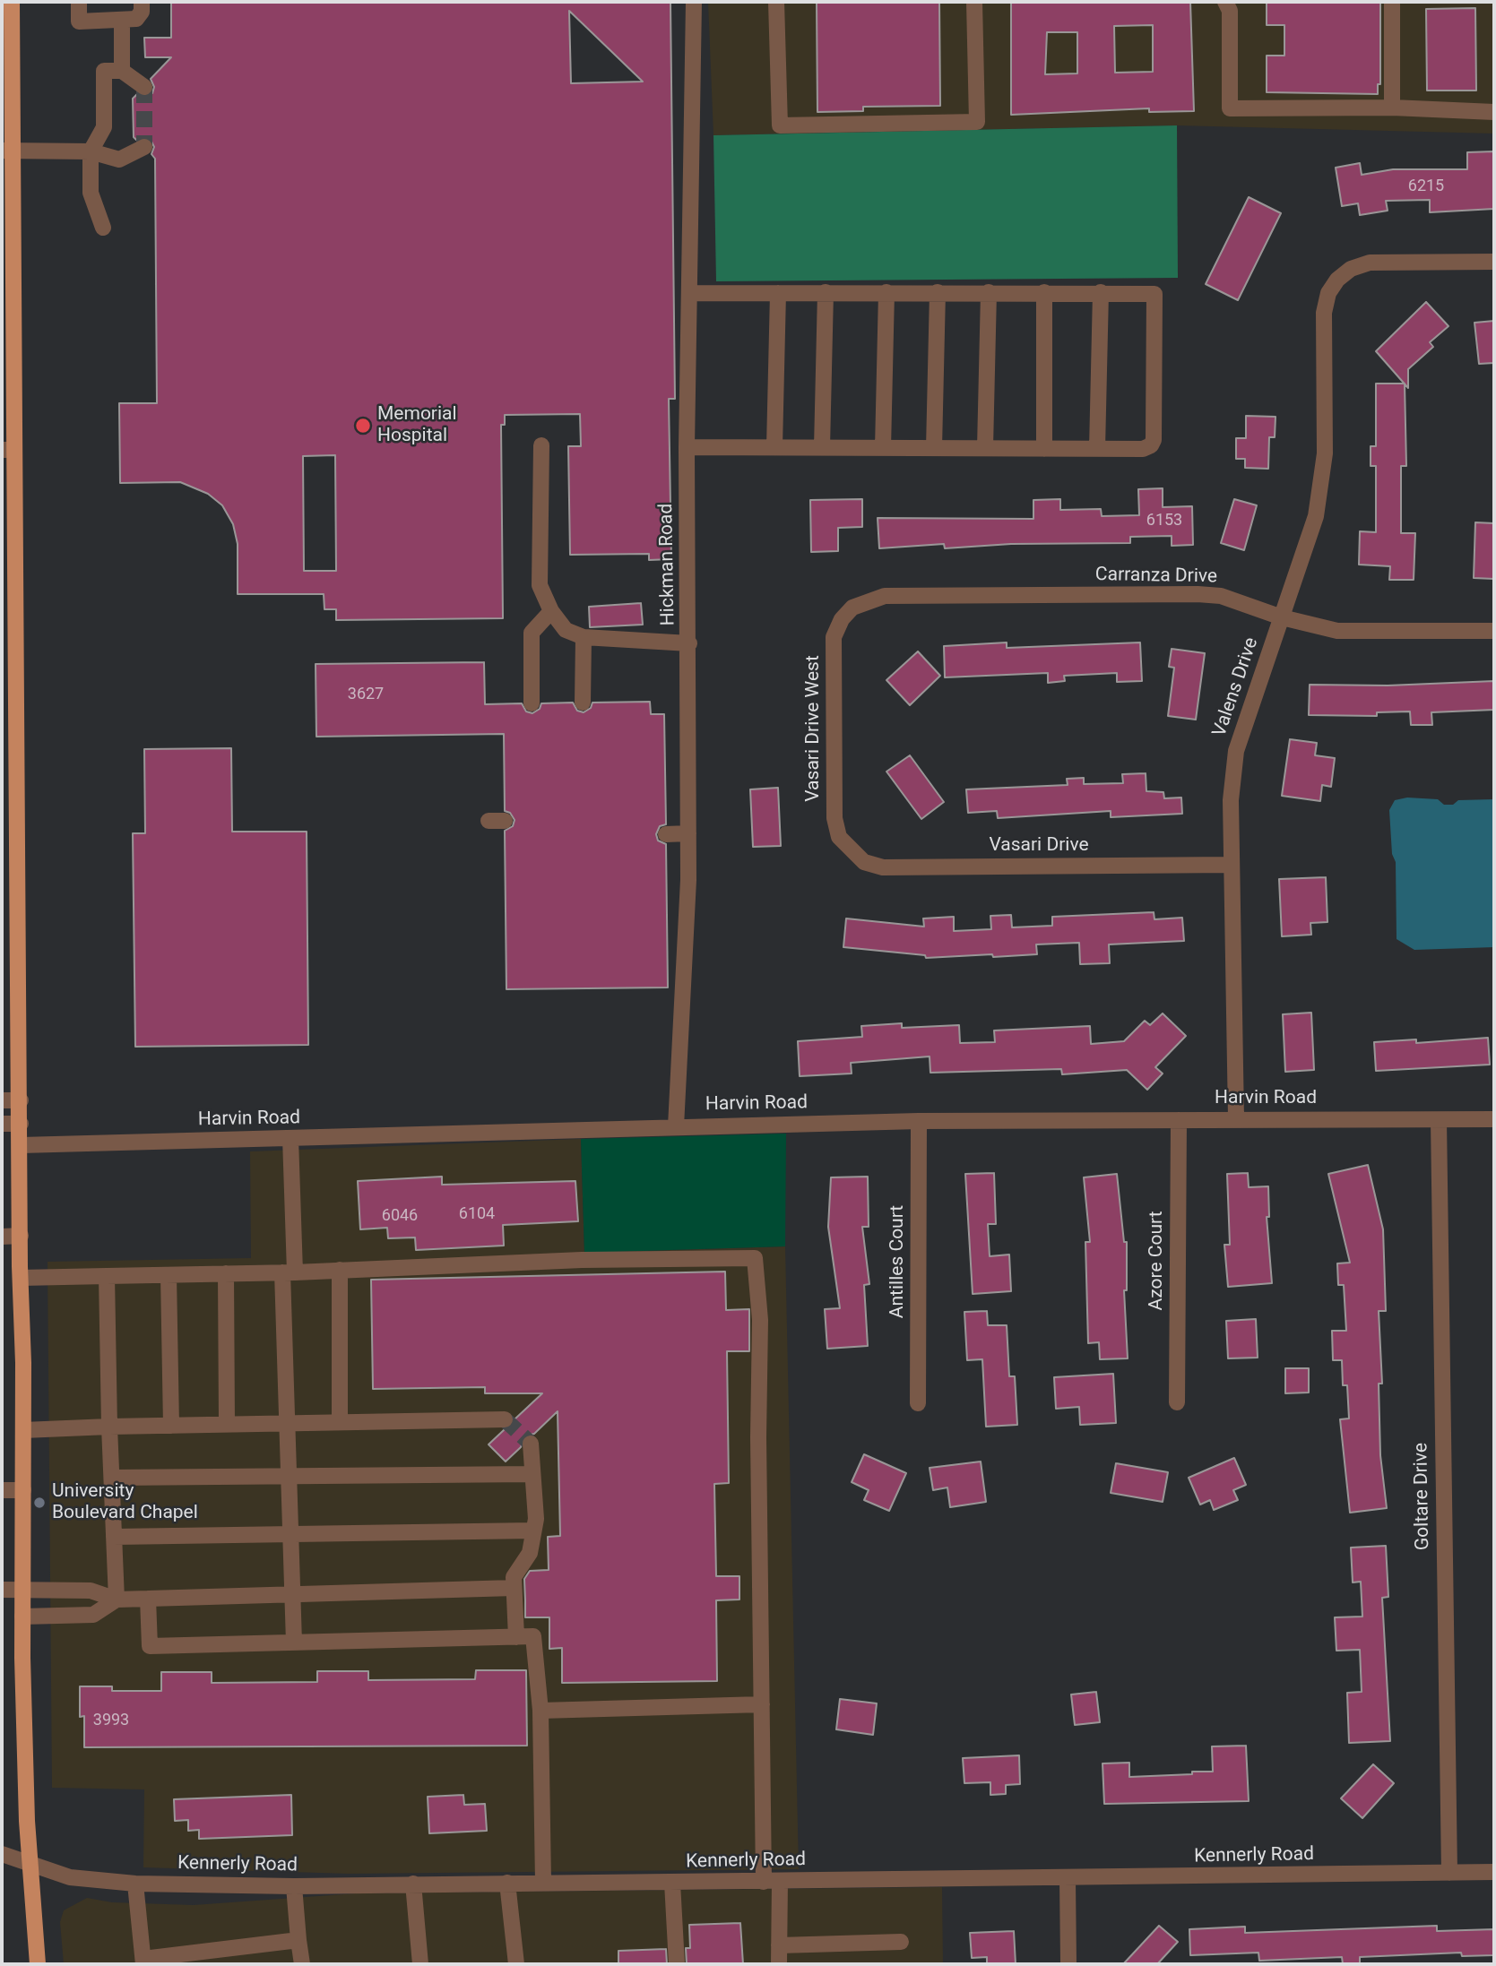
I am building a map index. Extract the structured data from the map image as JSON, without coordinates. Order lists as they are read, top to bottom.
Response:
{
  "streets": {
    "street": [
      "Hickman Road",
      "Carranza Drive",
      "Valens Drive",
      "Vasari Drive West",
      "Vasari Drive",
      "Harvin Road",
      "Azore Court",
      "Antilles Court",
      "Goltare Drive",
      "Kennerly Road"
    ]
  },
  "crossings": [
    ["Hickman Road", "Harvin Road"],
    ["Carranza Drive", "Valens Drive"],
    ["Carranza Drive", "Vasari Drive West"],
    ["Valens Drive", "Vasari Drive"],
    ["Valens Drive", "Harvin Road"],
    ["Vasari Drive West", "Vasari Drive"],
    ["Harvin Road", "Azore Court"],
    ["Harvin Road", "Antilles Court"],
    ["Harvin Road", "Goltare Drive"],
    ["Goltare Drive", "Kennerly Road"]
  ],
  "places": ["Memorial Hospital", "University Boulevard Chapel"],
  "house_numbers": [
    "6215",
    "6153",
    "3627",
    "6104",
    "6046",
    "3993"
  ]
}
